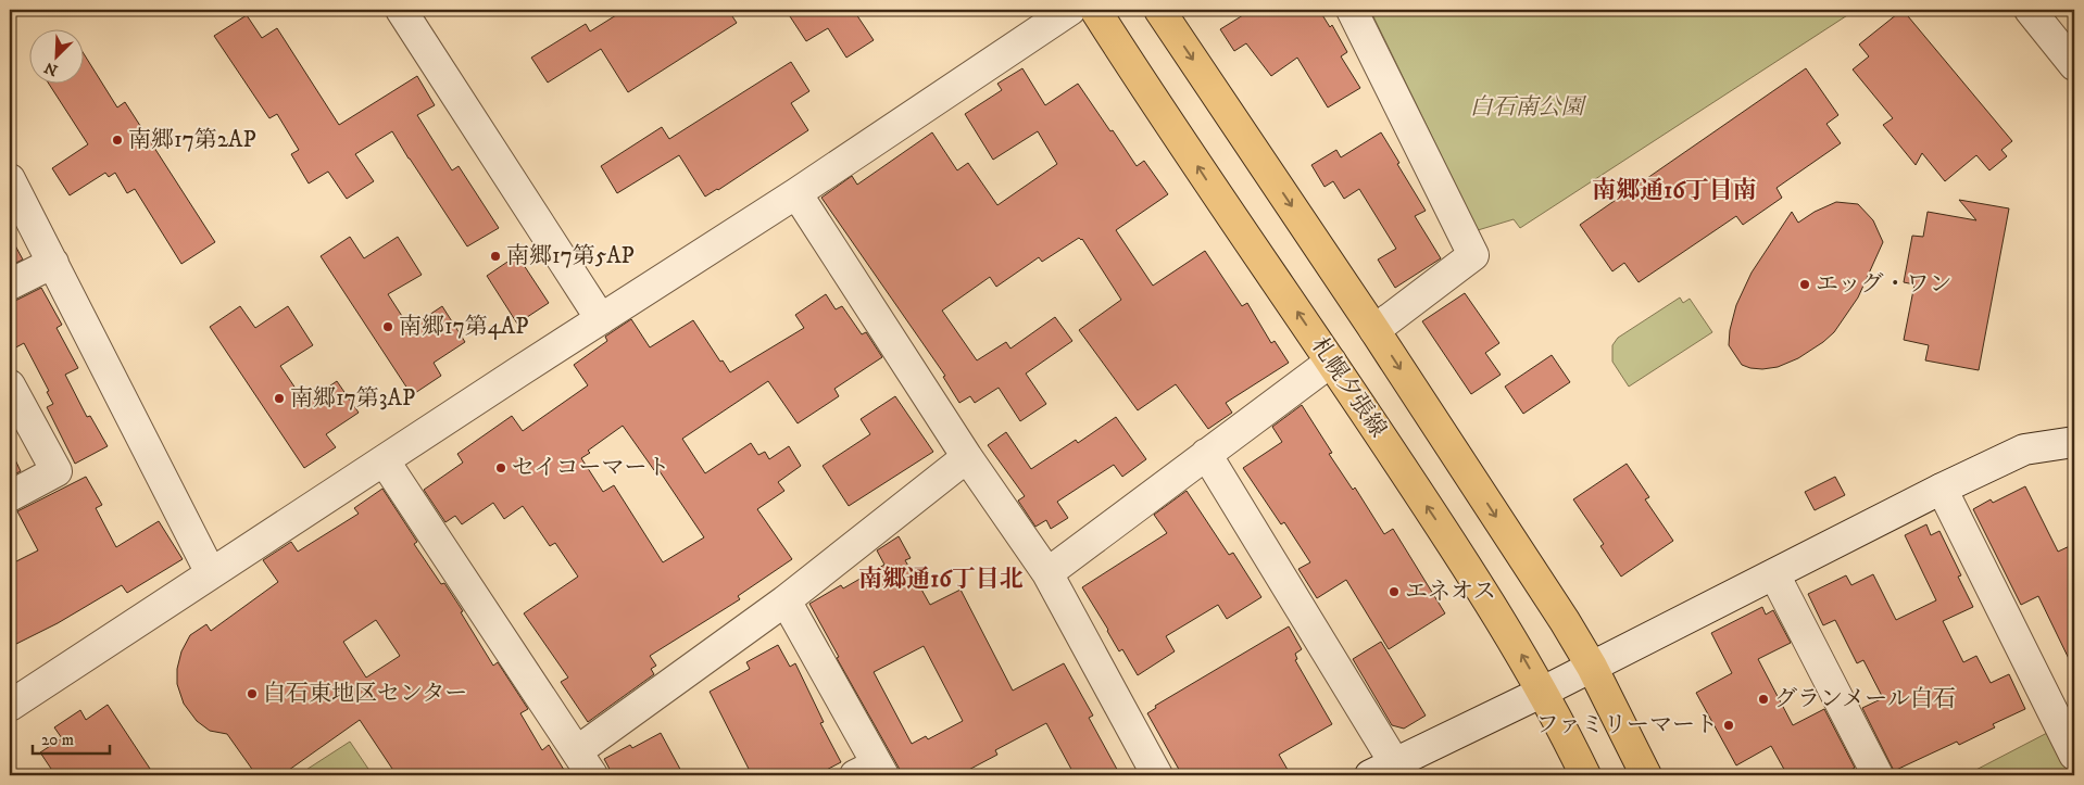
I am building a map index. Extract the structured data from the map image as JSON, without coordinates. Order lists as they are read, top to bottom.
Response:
{
  "streets": {
    "main road": ["札幌夕張線"]
  },
  "districts": ["南郷通16丁目南", "南郷通16丁目北"],
  "parks": ["白石南公園"],
  "places": [
    "南郷17第2AP",
    "南郷17第5AP",
    "エッグ・ワン",
    "南郷17第4AP",
    "南郷17第3AP",
    "セイコーマート",
    "エネオス",
    "白石東地区センター",
    "グランメール白石",
    "ファミリーマート"
  ],
  "scale_bar": "20 m",
  "north": "bottom left"
}
